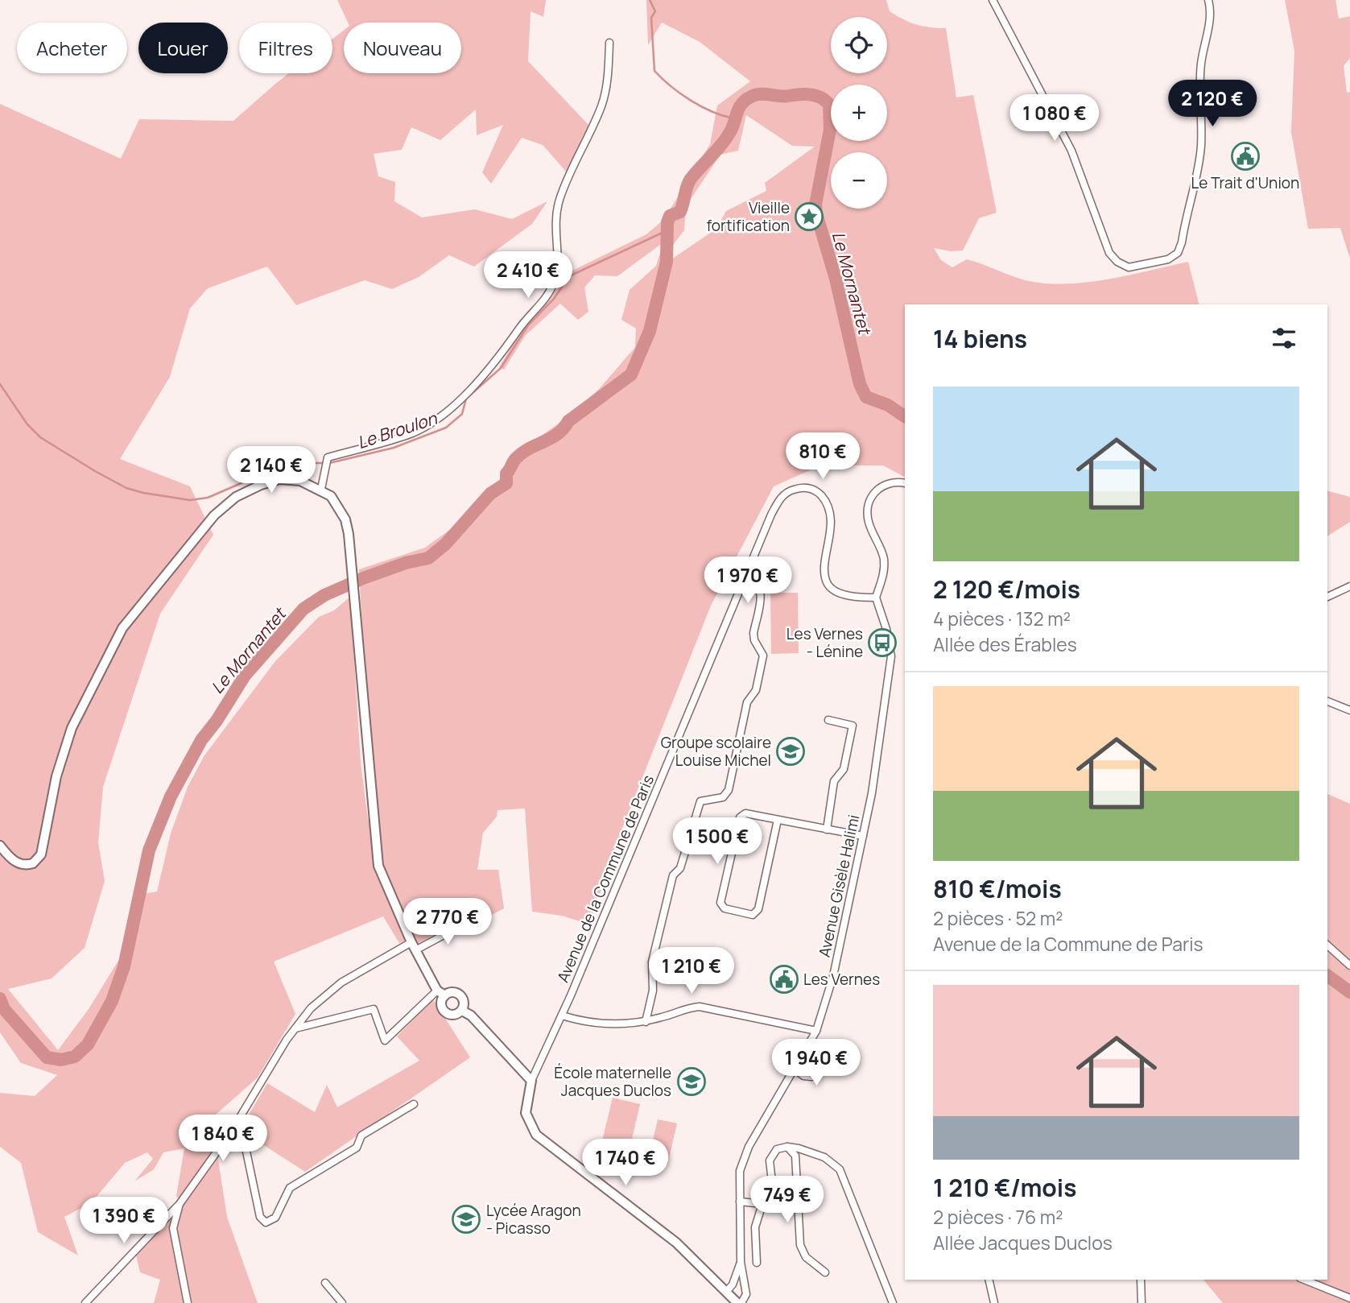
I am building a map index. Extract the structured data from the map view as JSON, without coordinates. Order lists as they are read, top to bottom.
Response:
{
  "streets": {
    "street": ["Avenue de la Commune de Paris", "Avenue Gisèle Halimi"]
  },
  "crossings": [
    ["Avenue de la Commune de Paris", "Avenue Gisèle Halimi"]
  ],
  "water": ["Le Mornantet", "Le Broulon"],
  "places": {
    "public building": ["Le Trait d'Union", "Les Vernes"],
    "place": ["Vieille fortification"],
    "bus stop": ["Les Vernes - Lénine"],
    "school or university": ["Groupe scolaire Louise Michel", "École maternelle Jacques Duclos", "Lycée Aragon - Picasso"]
  },
  "page": {
    "map_buttons": ["+", "−"],
    "chip": [
      "Acheter",
      "Louer",
      "Filtres",
      "Nouveau"
    ],
    "price": [
      "2 120 €",
      "1 080 €",
      "2 410 €",
      "810 €",
      "2 140 €",
      "1 970 €",
      "1 500 €",
      "2 770 €",
      "1 210 €",
      "1 940 €",
      "1 840 €",
      "1 740 €",
      "749 €",
      "1 390 €"
    ],
    "heading": "14 biens",
    "list": [
      {
        "name": "2 120 €/mois",
        "note": "4 pièces · 132 m² · Allée des Érables"
      },
      {
        "name": "810 €/mois",
        "note": "2 pièces · 52 m² · Avenue de la Commune de Paris"
      },
      {
        "name": "1 210 €/mois",
        "note": "2 pièces · 76 m² · Allée Jacques Duclos"
      }
    ]
  }
}
